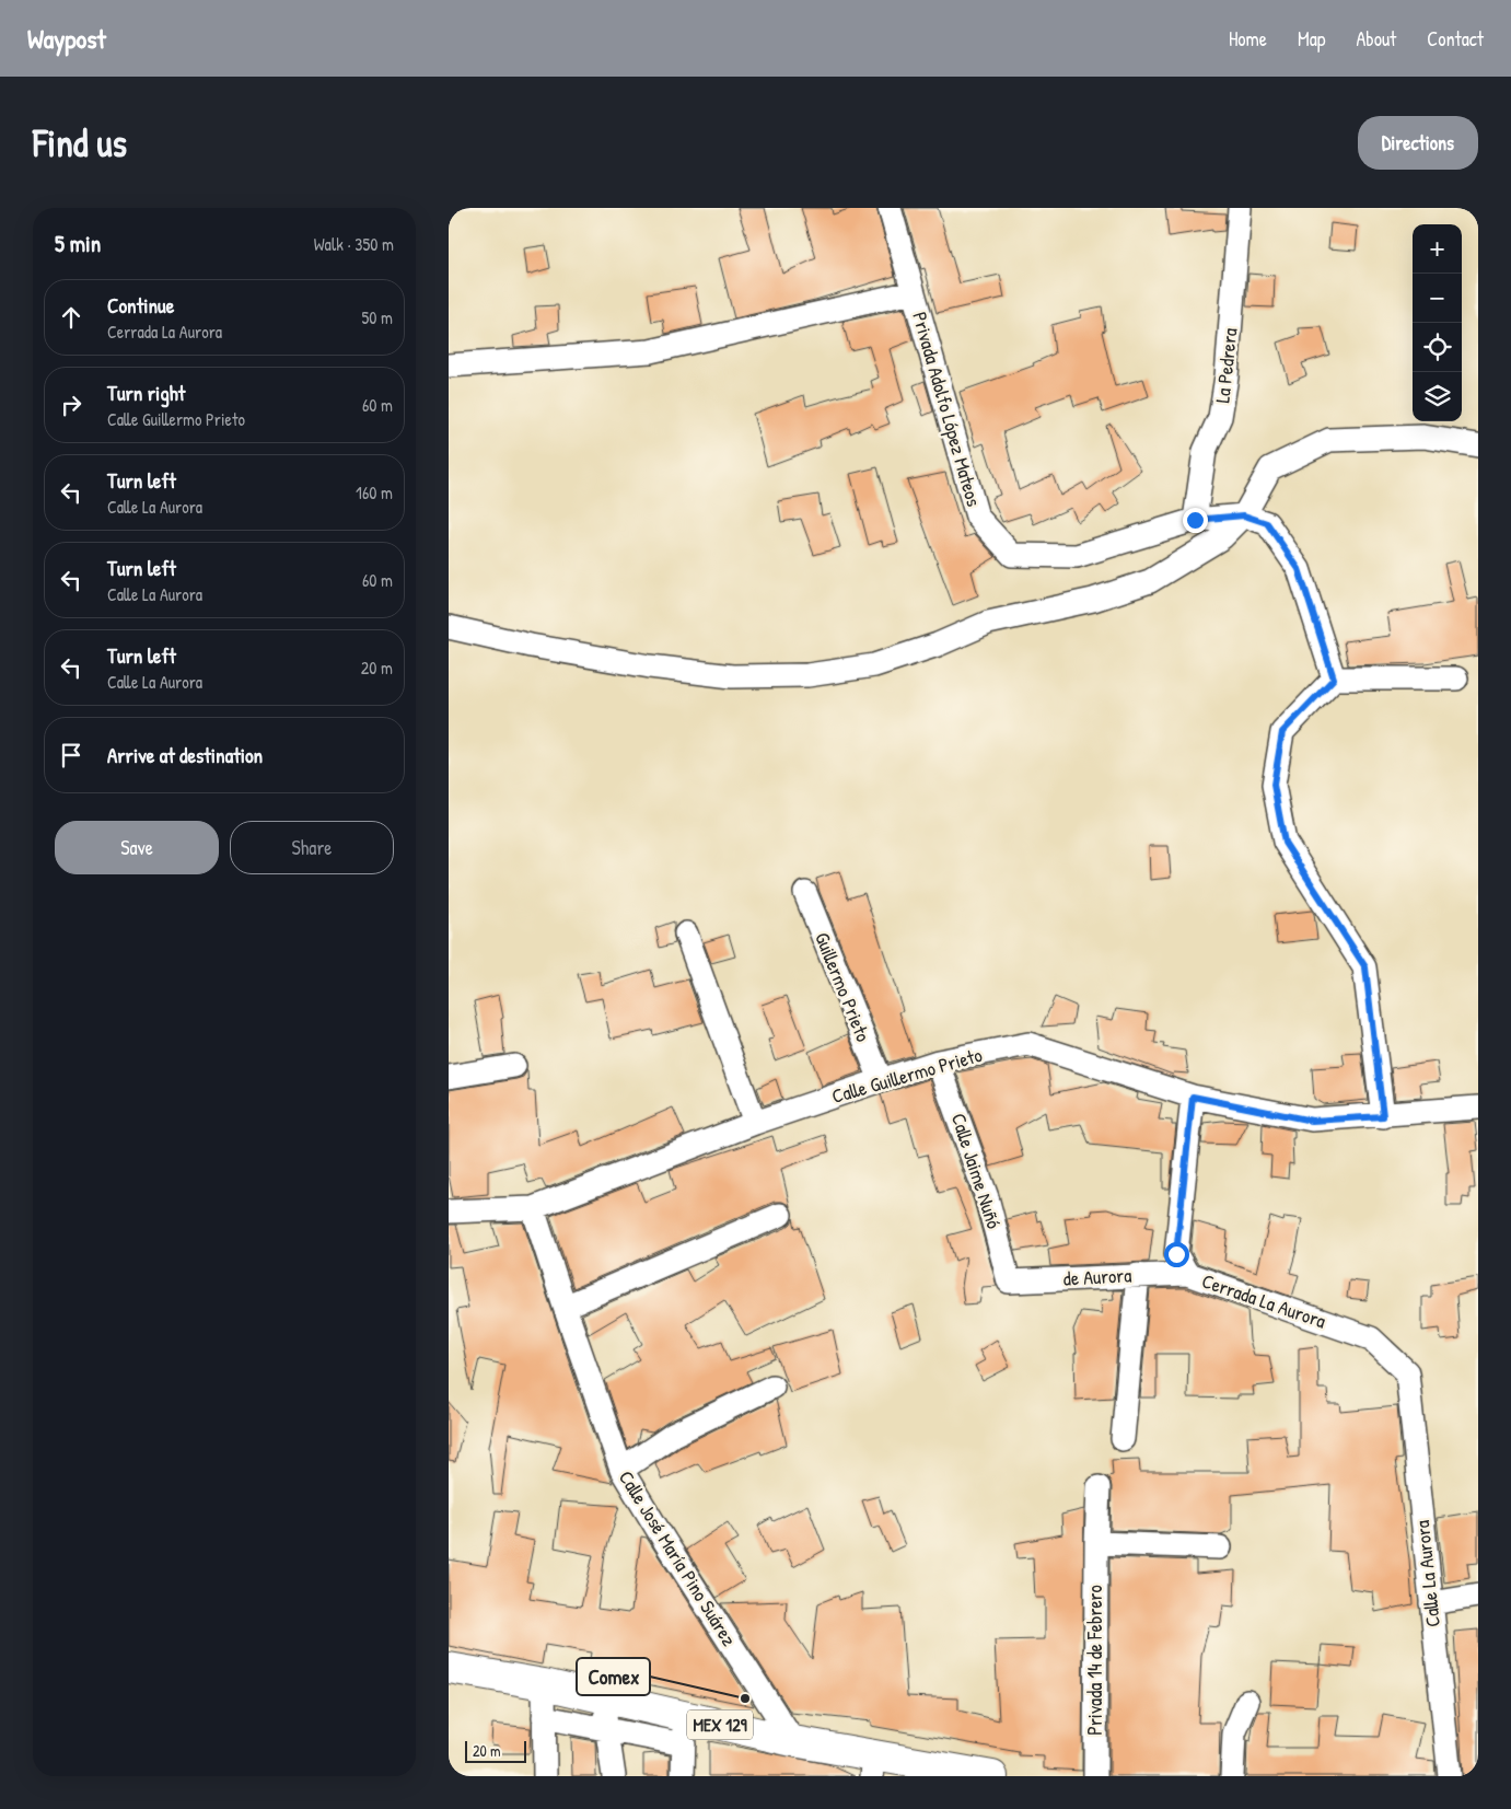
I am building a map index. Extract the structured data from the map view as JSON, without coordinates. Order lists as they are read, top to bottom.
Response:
{
  "streets": {
    "main road": ["MEX 129"],
    "street": [
      "La Pedrera",
      "Privada Adolfo López Mateos",
      "Guillermo Prieto",
      "Calle Guillermo Prieto",
      "Calle Jaime Nuñó",
      "de Aurora",
      "Cerrada La Aurora",
      "Calle José María Pino Suárez",
      "Calle La Aurora",
      "Privada 14 de Febrero"
    ]
  },
  "crossings": [
    ["La Pedrera", "Privada Adolfo López Mateos"],
    ["Guillermo Prieto", "Calle Guillermo Prieto"],
    ["Calle Guillermo Prieto", "Calle Jaime Nuñó"],
    ["Calle Guillermo Prieto", "Cerrada La Aurora"],
    ["Calle Guillermo Prieto", "Calle José María Pino Suárez"],
    ["Calle Jaime Nuñó", "de Aurora"],
    ["de Aurora", "Cerrada La Aurora"],
    ["Cerrada La Aurora", "Calle La Aurora"],
    ["Calle José María Pino Suárez", "MEX 129"]
  ],
  "places": ["Comex"],
  "scale_bar": "20 m",
  "page": {
    "header": "Waypost",
    "nav": [
      "Home",
      "Map",
      "About",
      "Contact"
    ],
    "buttons": [
      "Directions",
      ["Save", "Share"]
    ],
    "title": "Find us",
    "heading": ["5 min", "Walk · 350 m"],
    "map_buttons": ["+", "−"],
    "list": [
      ["Continue", "Cerrada La Aurora", "50 m"],
      ["Turn right", "Calle Guillermo Prieto", "60 m"],
      ["Turn left", "Calle La Aurora", "160 m"],
      ["Turn left", "Calle La Aurora", "60 m"],
      ["Turn left", "Calle La Aurora", "20 m"],
      "Arrive at destination"
    ],
    "scale": "20 m"
  }
}
